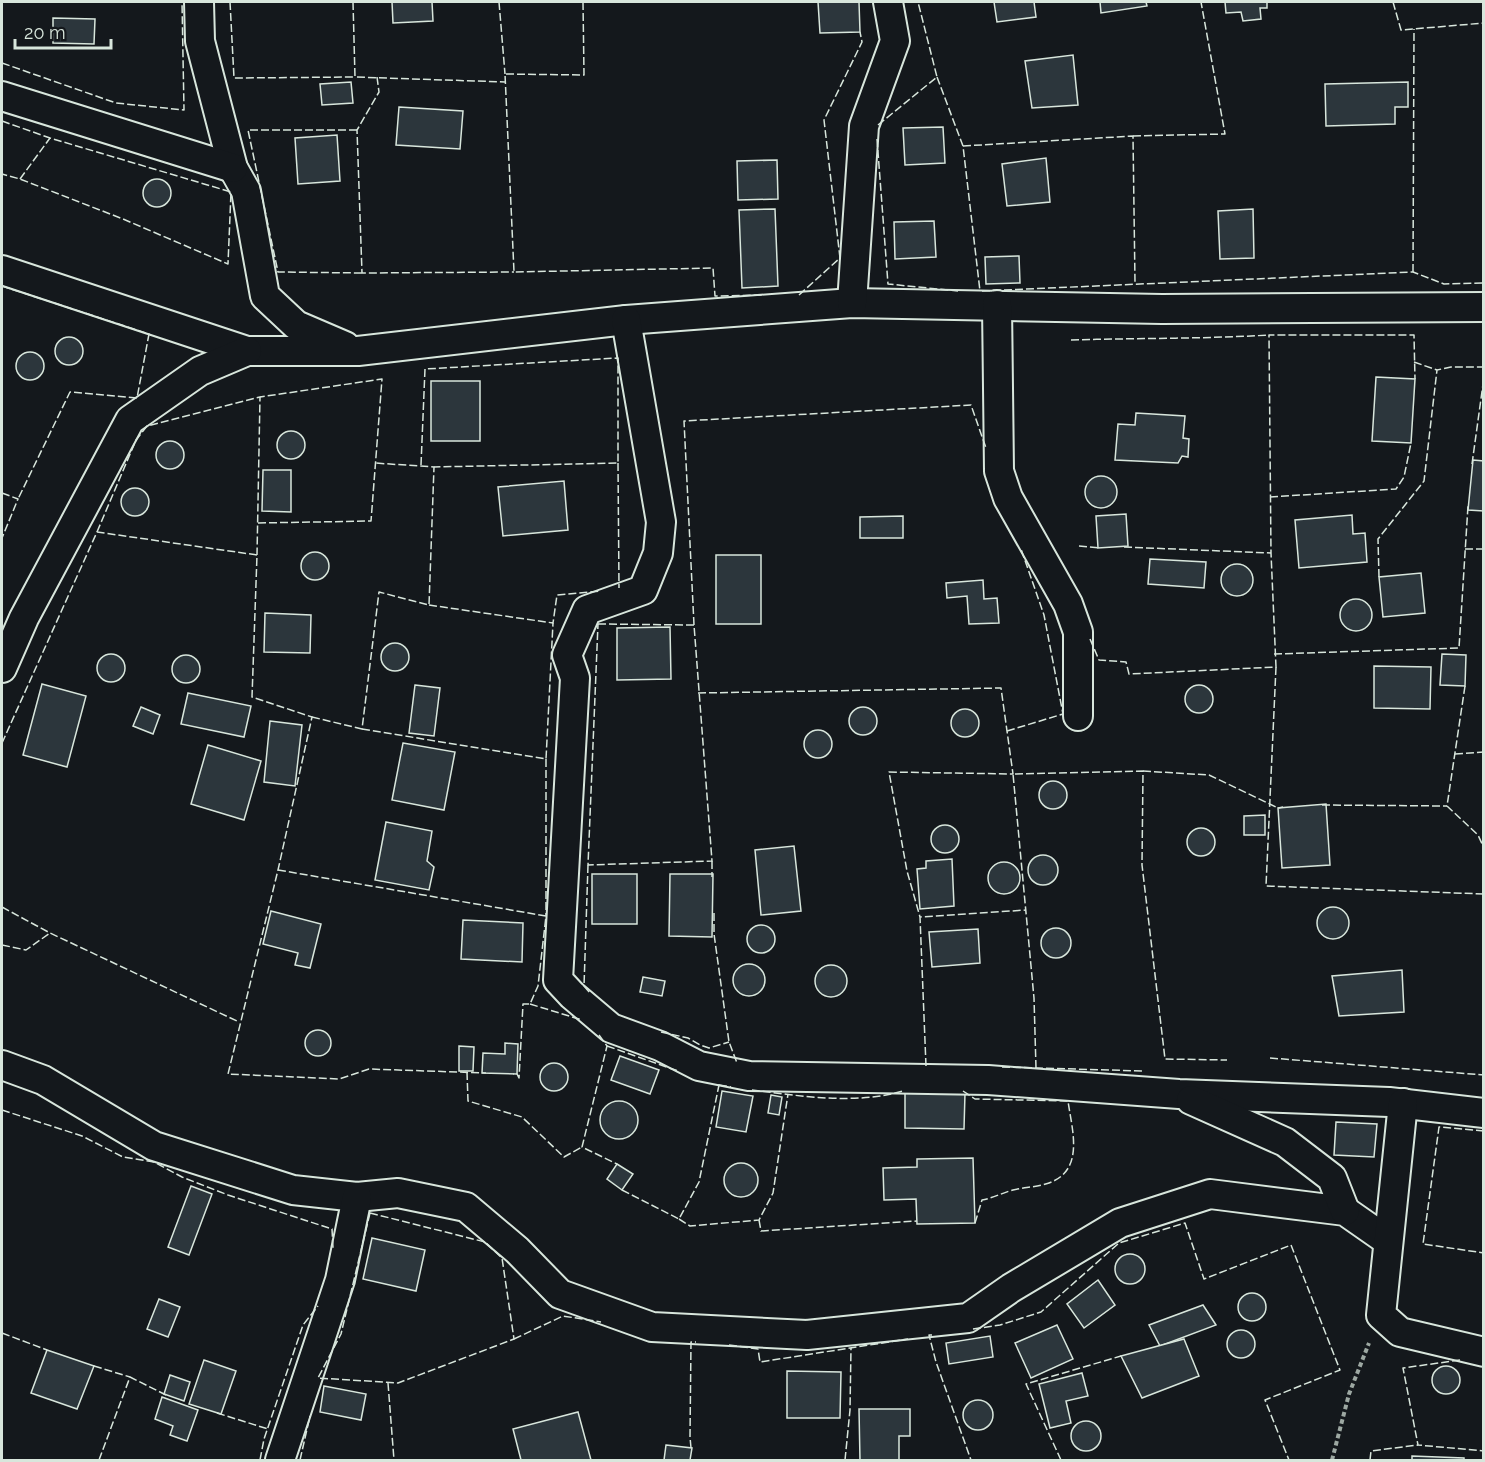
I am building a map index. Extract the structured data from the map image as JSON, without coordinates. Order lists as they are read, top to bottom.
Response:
{
  "scale_bar": "20 m"
}
